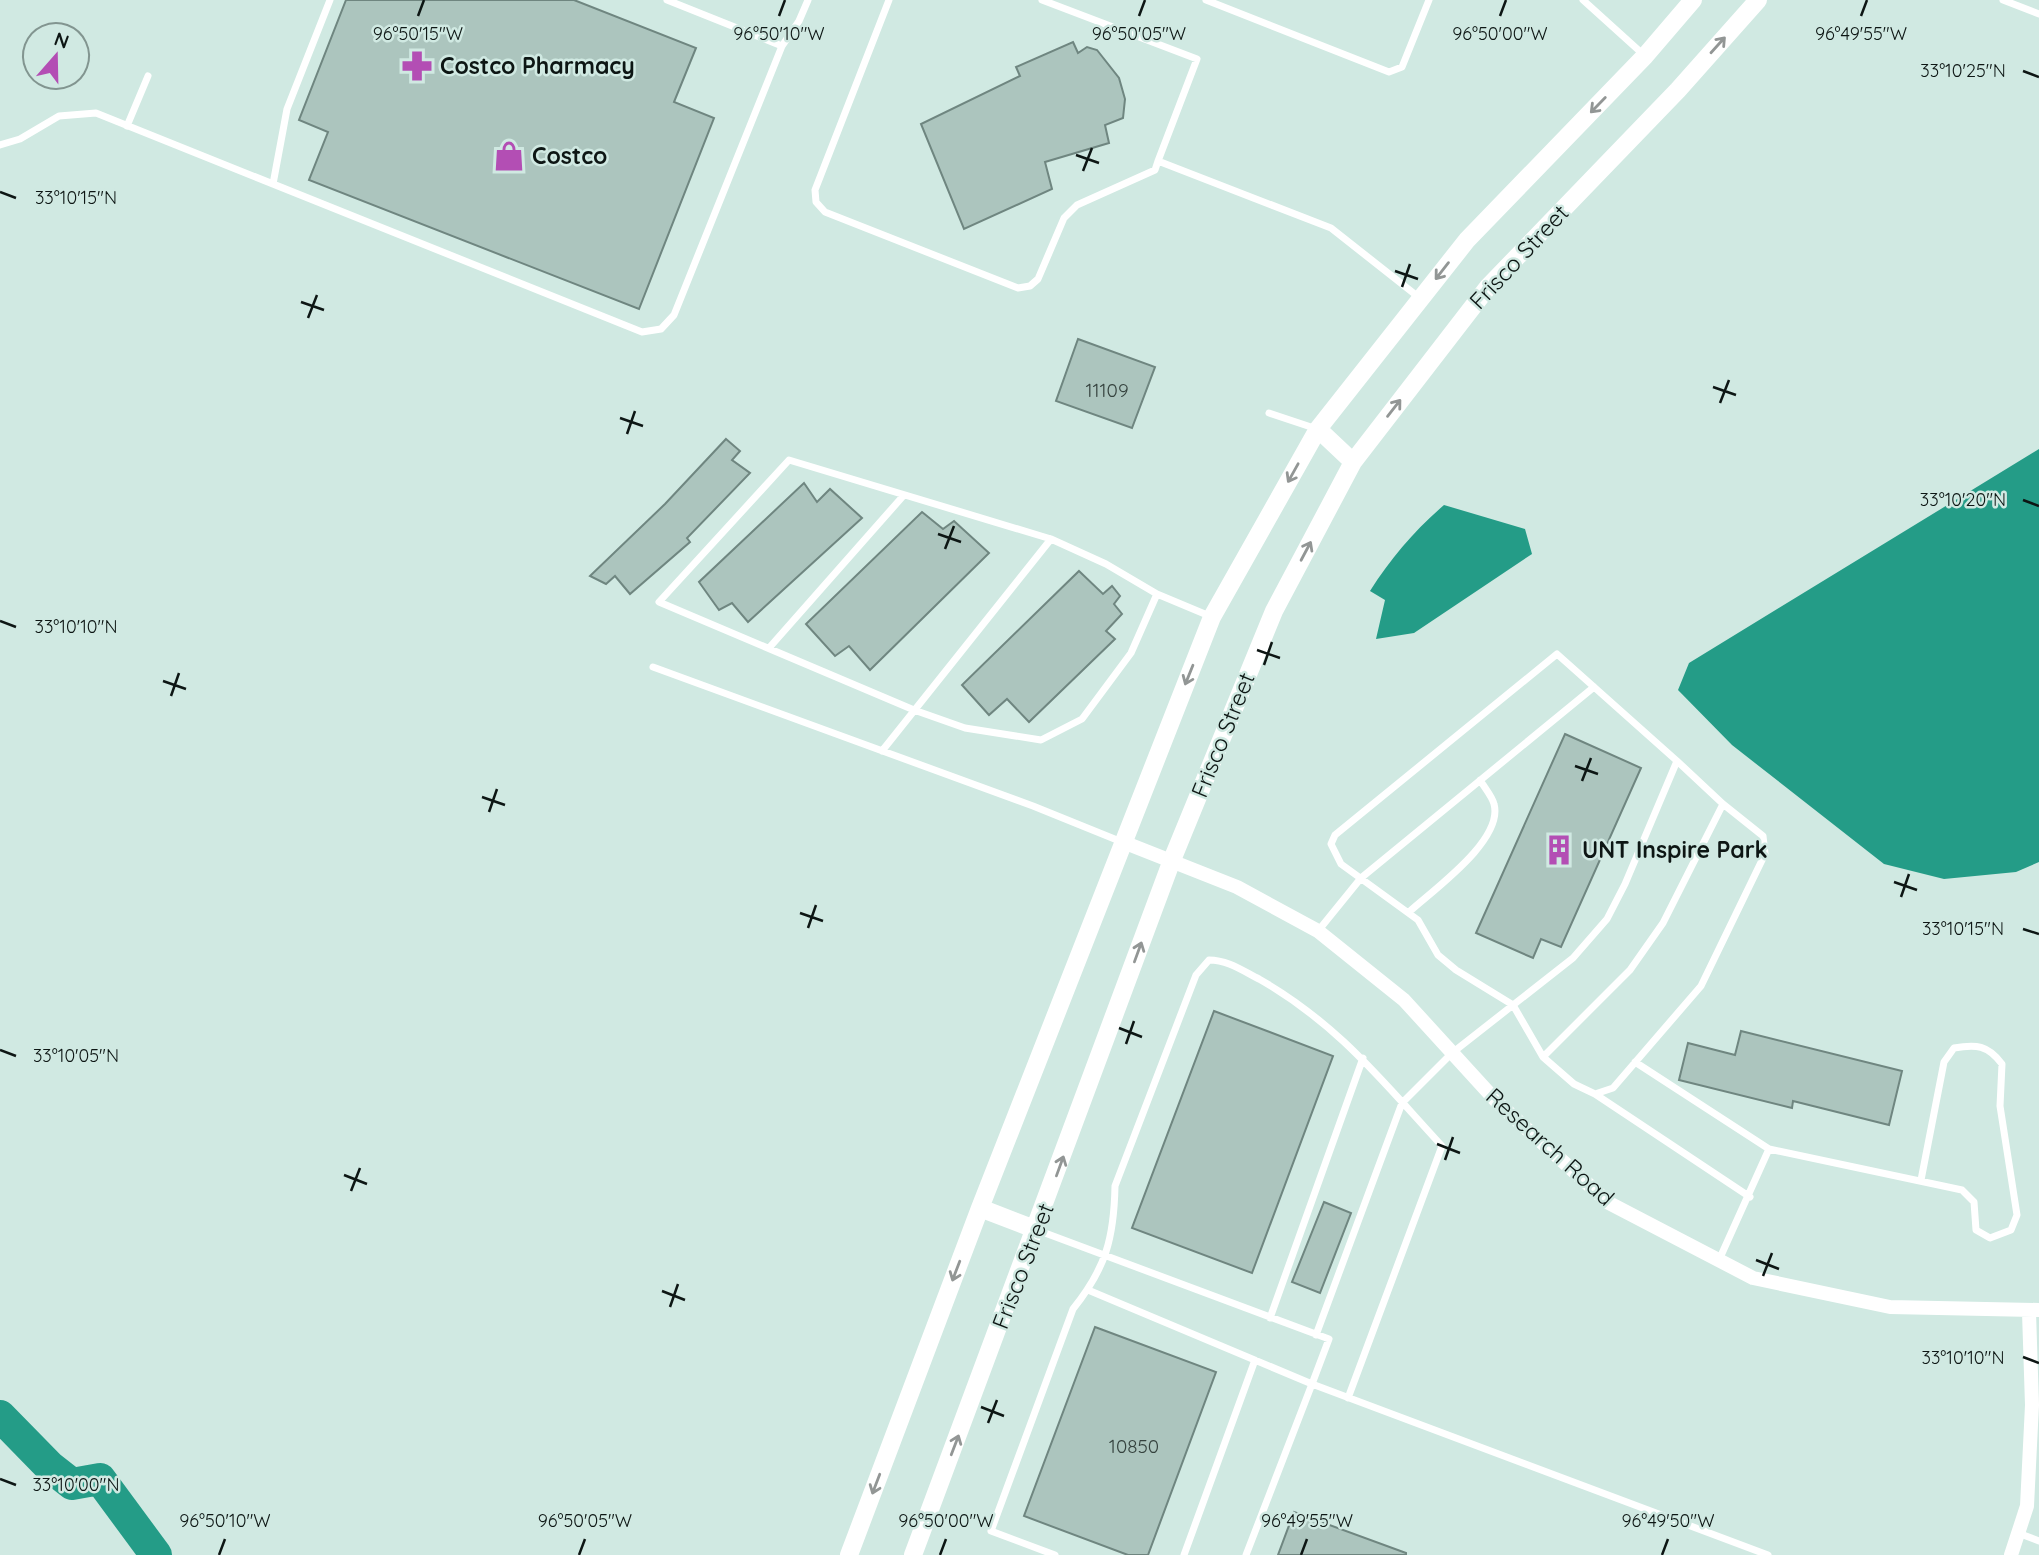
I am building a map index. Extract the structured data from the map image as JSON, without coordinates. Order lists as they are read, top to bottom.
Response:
{
  "streets": {
    "street": ["Frisco Street", "Research Road"]
  },
  "crossings": [
    ["Frisco Street", "Research Road"]
  ],
  "places": {
    "pharmacy": ["Costco Pharmacy"],
    "shop": ["Costco"],
    "building": ["UNT Inspire Park"]
  },
  "house_numbers": ["11109", "10850"],
  "north": "top",
  "coordinates": [
    "96°50'15\"W",
    "96°50'10\"W",
    "96°50'05\"W",
    "96°50'00\"W",
    "96°49'55\"W",
    "33°10'25\"N",
    "33°10'15\"N",
    "33°10'20\"N",
    "33°10'10\"N",
    "33°10'05\"N",
    "33°10'00\"N",
    "96°49'50\"W"
  ]
}
